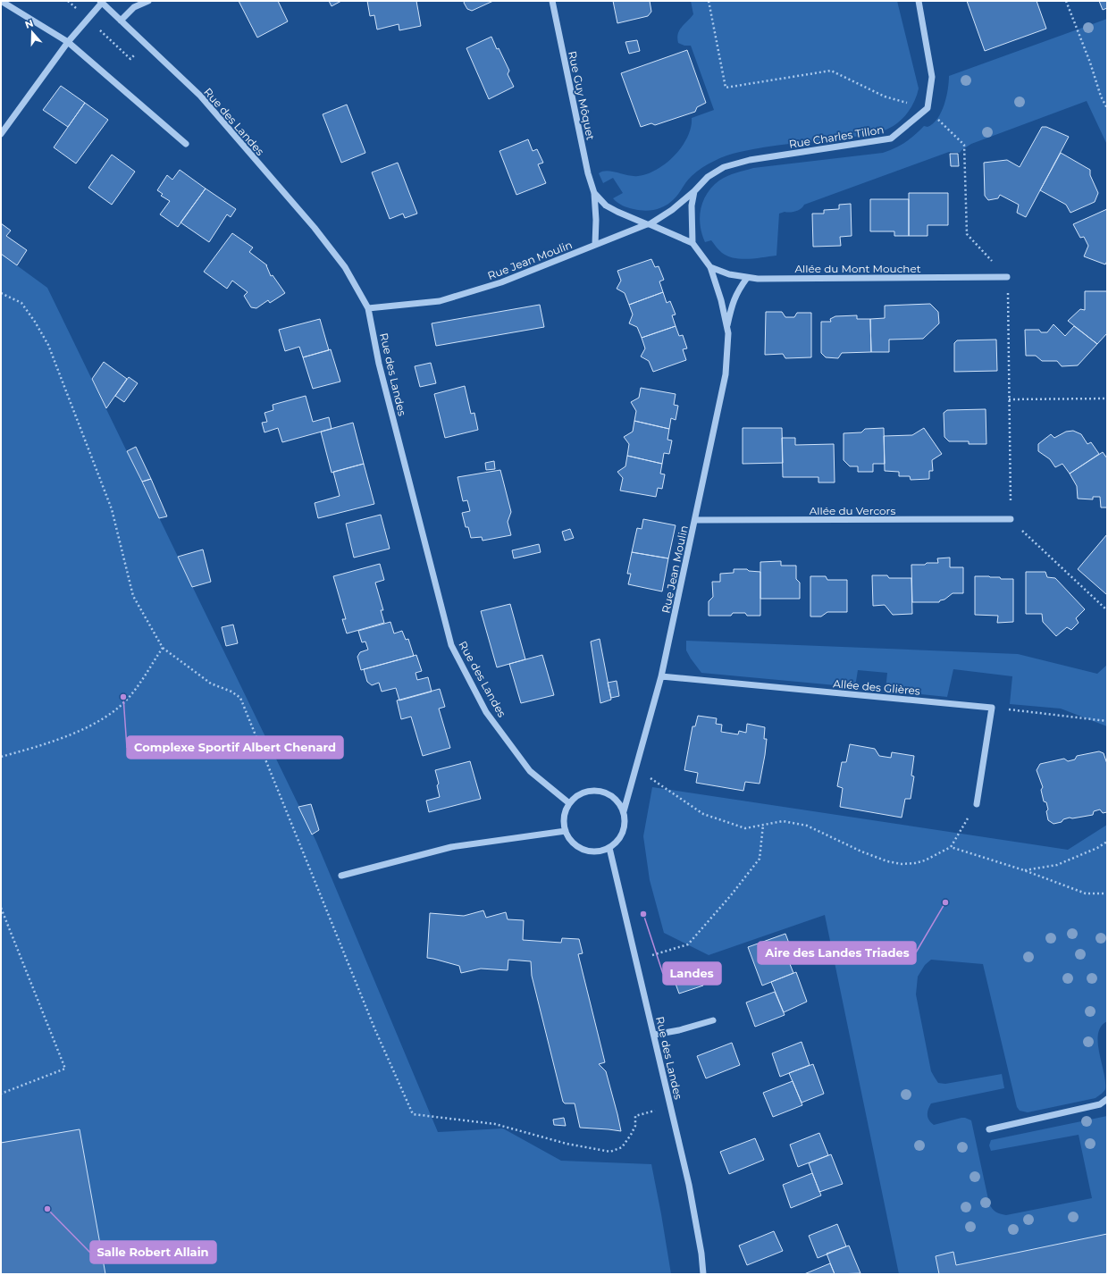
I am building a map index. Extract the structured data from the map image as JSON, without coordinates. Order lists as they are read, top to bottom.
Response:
{
  "streets": {
    "street": [
      "Rue Guy Môquet",
      "Rue des Landes",
      "Rue Charles Tillon",
      "Rue Jean Moulin",
      "Allée du Mont Mouchet",
      "Allée du Vercors",
      "Allée des Glières"
    ]
  },
  "crossings": [
    ["Rue Guy Môquet", "Rue Charles Tillon"],
    ["Rue Guy Môquet", "Rue Jean Moulin"],
    ["Rue des Landes", "Rue Jean Moulin"],
    ["Rue Charles Tillon", "Rue Jean Moulin"],
    ["Rue Jean Moulin", "Allée du Mont Mouchet"],
    ["Rue Jean Moulin", "Allée du Vercors"],
    ["Rue Jean Moulin", "Allée des Glières"]
  ],
  "places": [
    "Complexe Sportif Albert Chenard",
    "Aire des Landes Triades",
    "Landes",
    "Salle Robert Allain"
  ],
  "north": "top"
}
